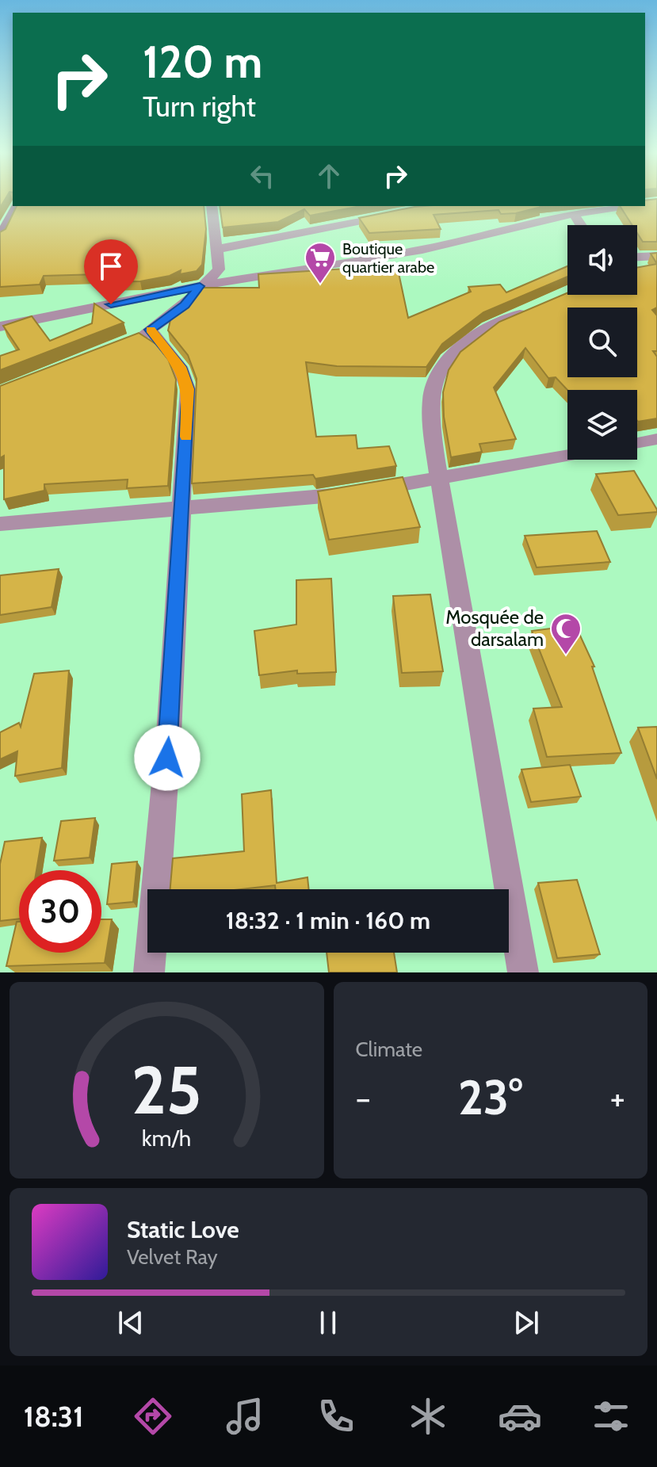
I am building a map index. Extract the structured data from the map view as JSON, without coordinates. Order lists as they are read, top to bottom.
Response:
{
  "places": {
    "supermarket": ["Boutique quartier arabe"],
    "mosque": ["Mosquée de darsalam"]
  },
  "page": {
    "turn": ["120 m", "Turn right"],
    "limit": "30",
    "trip": "18:32 · 1 min · 160 m",
    "tile": "Climate",
    "heat": ["−", "23°", "+"],
    "song": ["Static Love", "Velvet Ray"],
    "tabs": "18:31",
    "gauge": ["25", "km/h"]
  }
}
